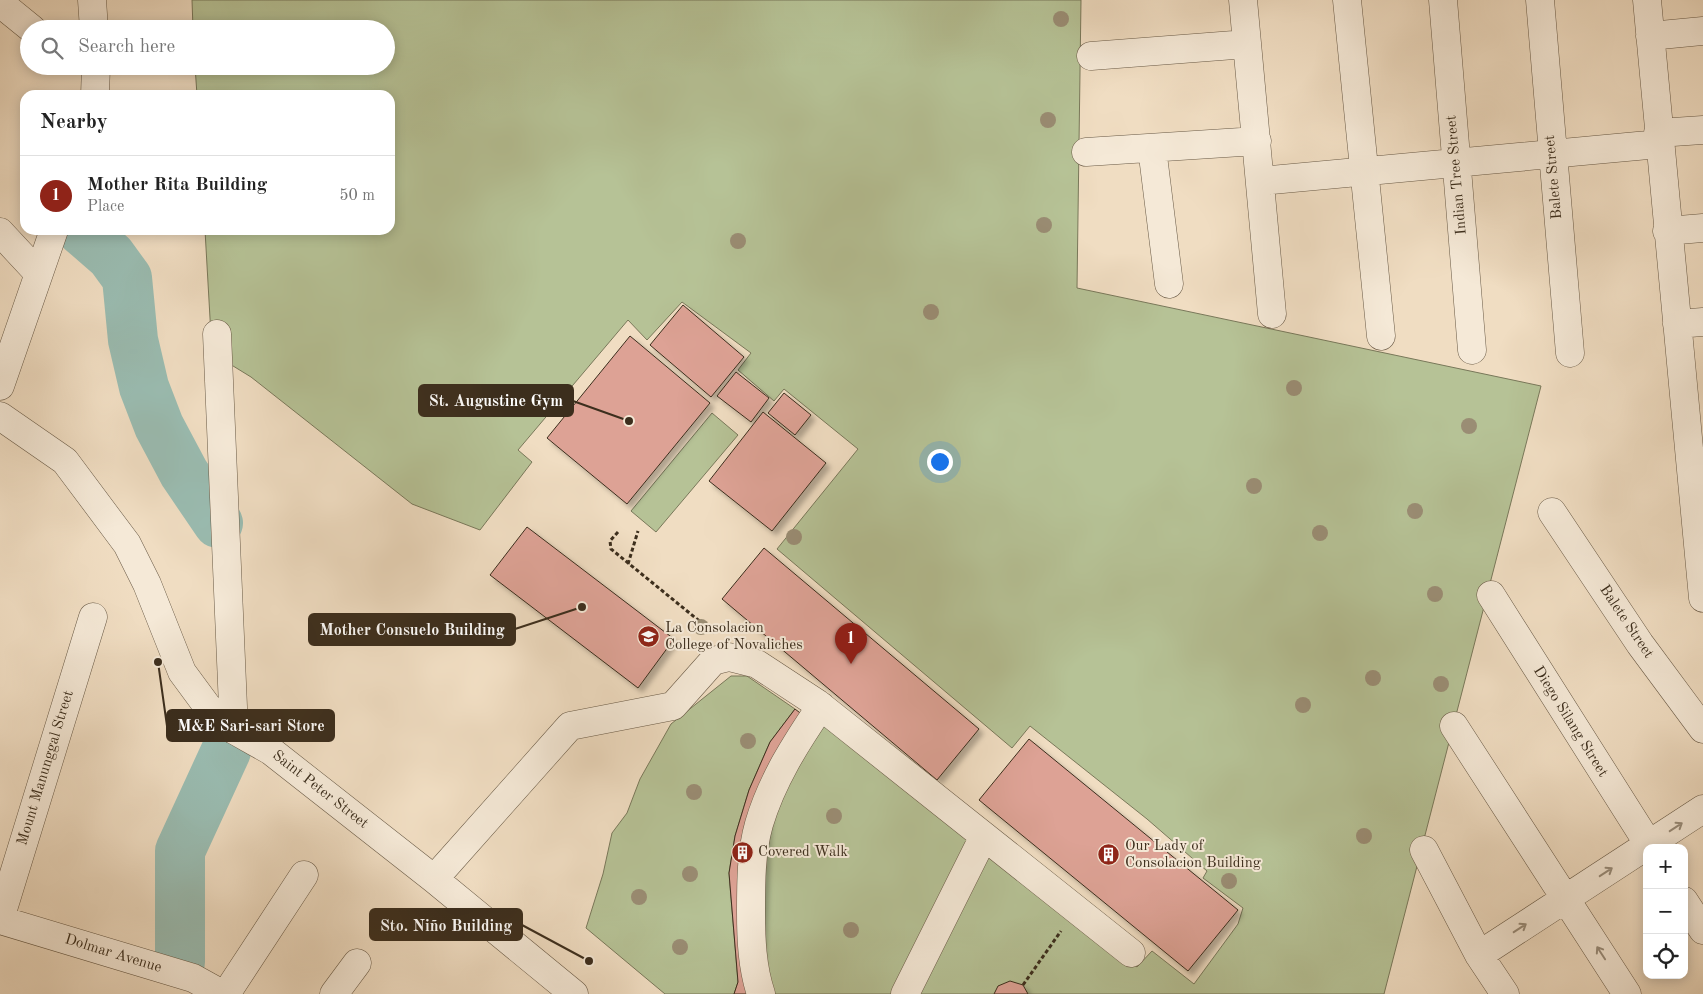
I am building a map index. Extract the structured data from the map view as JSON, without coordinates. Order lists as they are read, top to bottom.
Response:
{
  "streets": {
    "street": [
      "Indian Tree Street",
      "Balete Street",
      "Diego Silang Street",
      "Mount Manunggal Street",
      "Saint Peter Street",
      "Dolmar Avenue"
    ]
  },
  "crossings": [
    ["Mount Manunggal Street", "Dolmar Avenue"]
  ],
  "places": {
    "other": [
      "St. Augustine Gym",
      "Mother Consuelo Building",
      "M&E Sari-sari Store",
      "Sto. Niño Building"
    ],
    "school or university": ["La Consolacion College of Novaliches"],
    "building": ["Covered Walk", "Our Lady of Consolacion Building"]
  },
  "page": {
    "search": "Search here",
    "heading": "Nearby",
    "list": [
      {
        "mark": "1",
        "name": "Mother Rita Building",
        "note": "Place",
        "value": "50 m"
      }
    ],
    "pins": "1",
    "map_buttons": ["+", "−"]
  }
}
